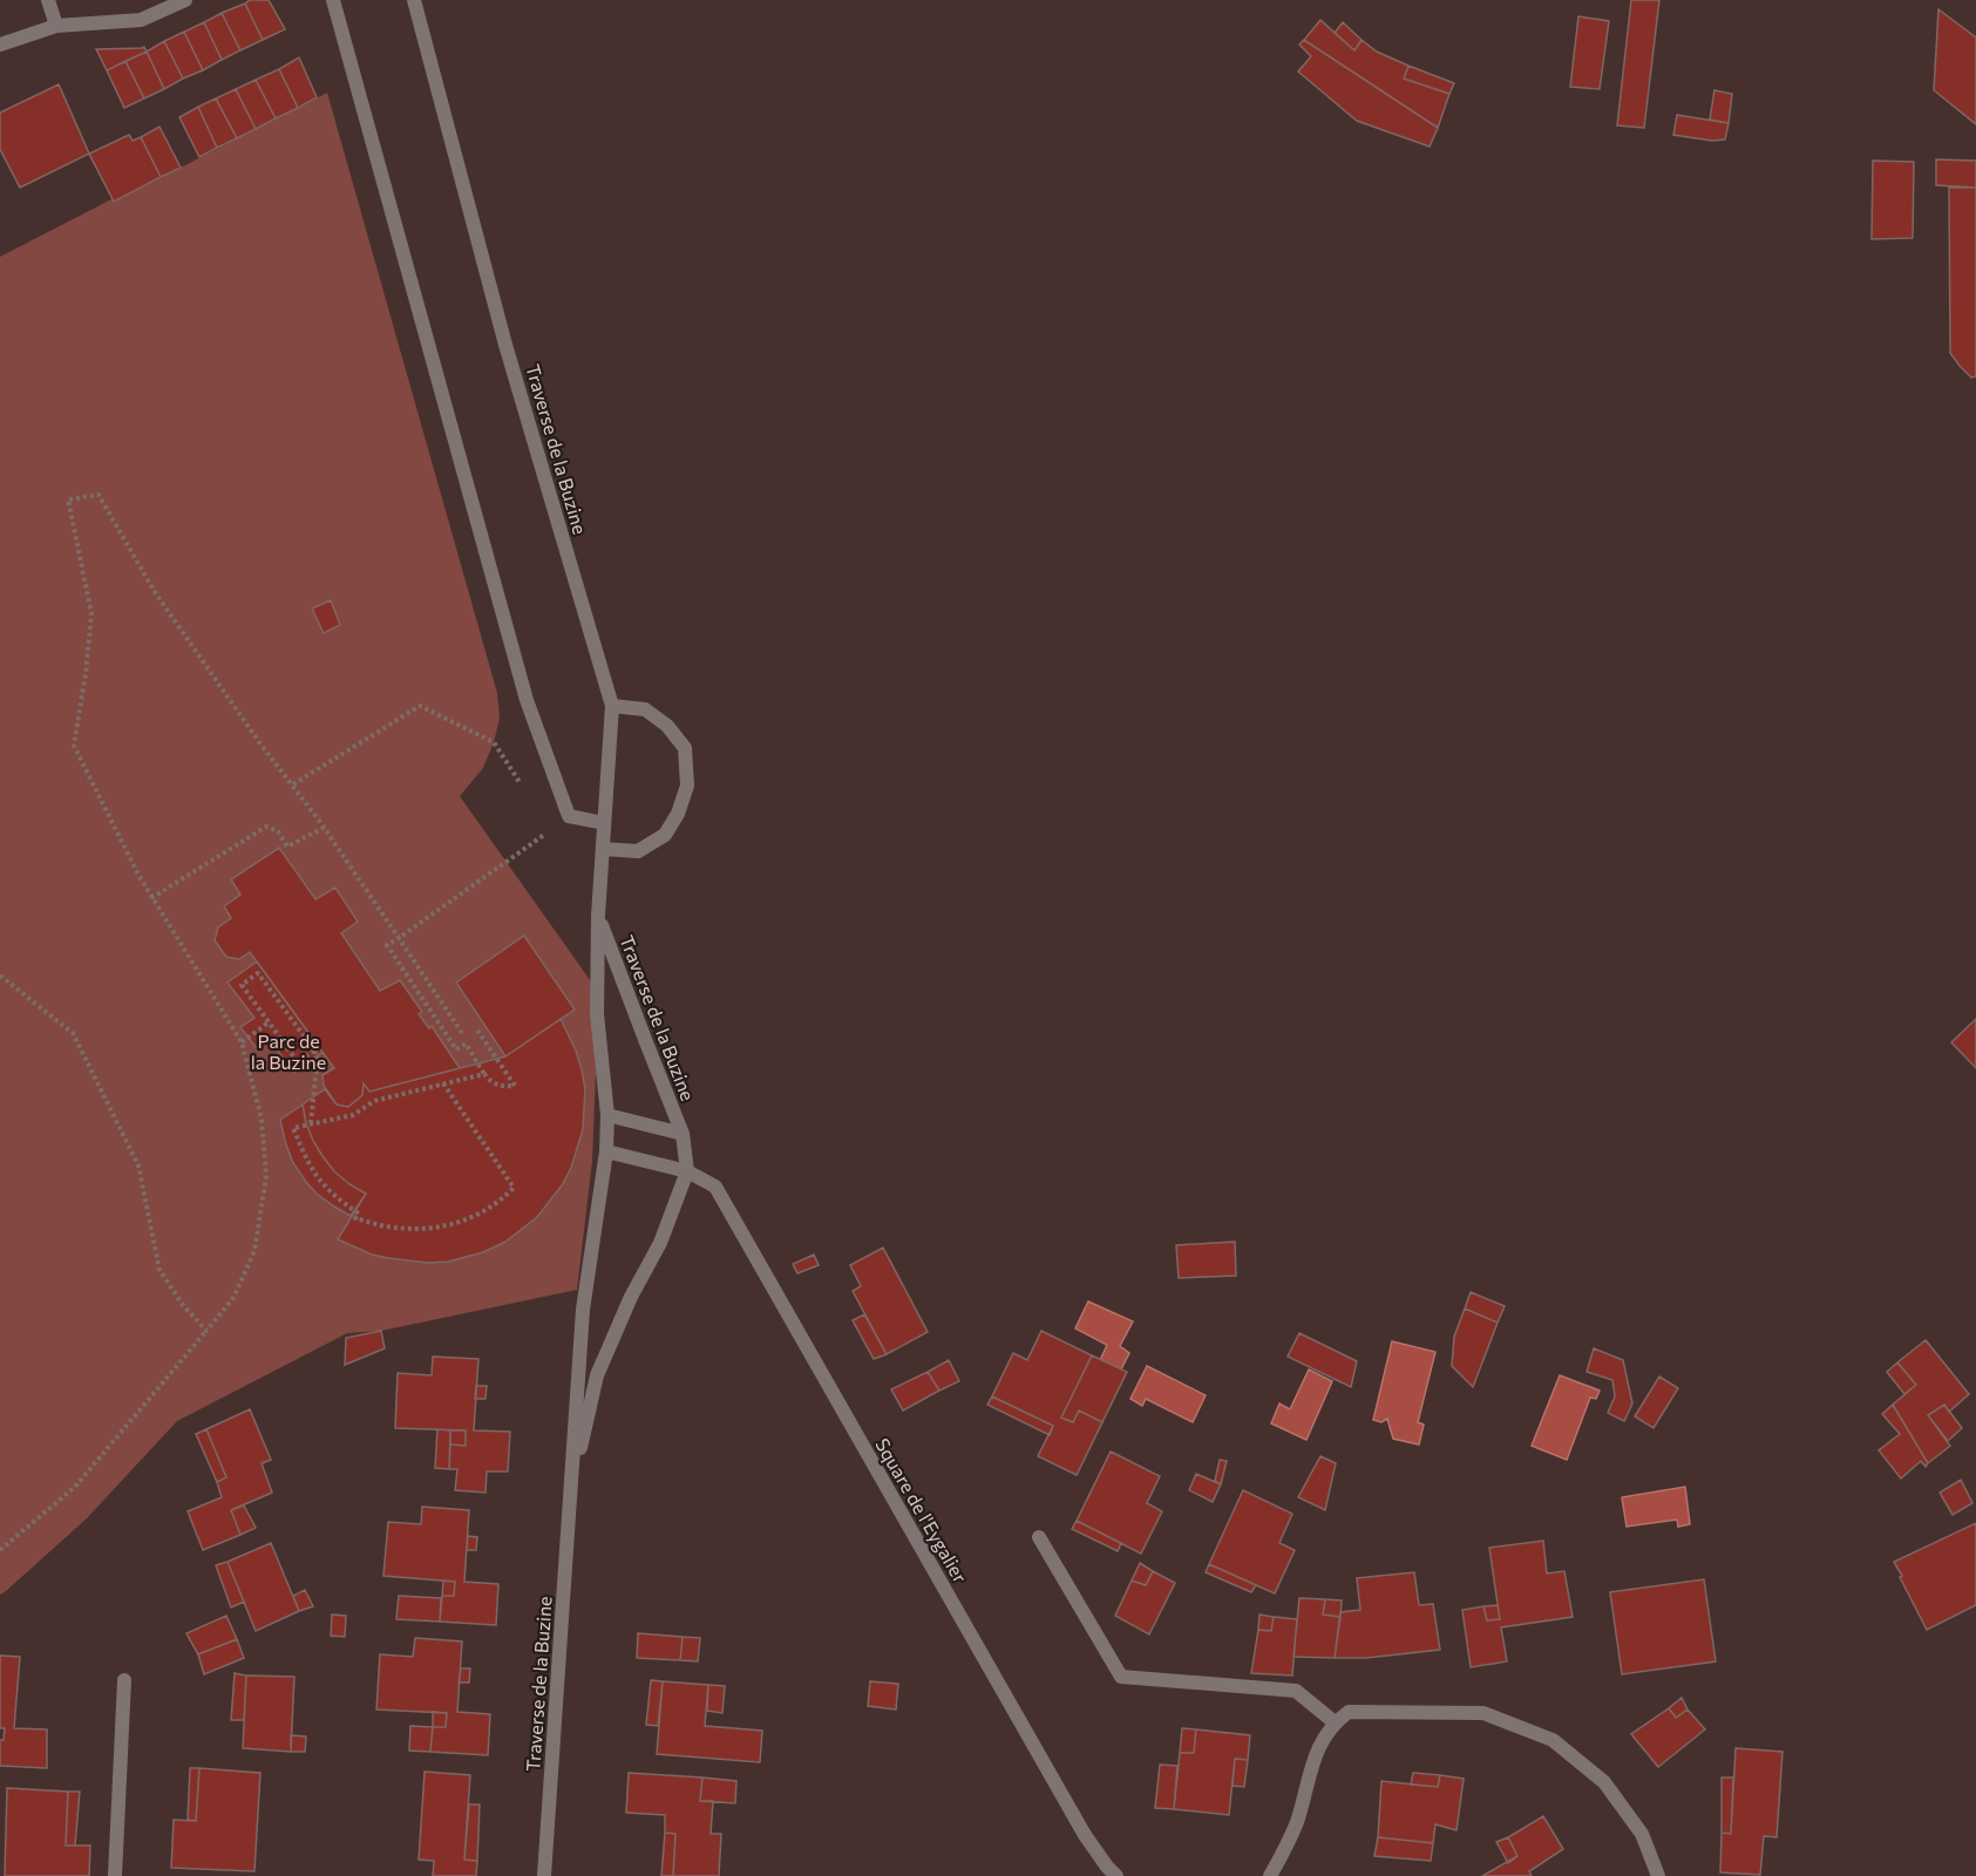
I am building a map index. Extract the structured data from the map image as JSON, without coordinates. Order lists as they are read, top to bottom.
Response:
{
  "streets": {
    "street": ["Traverse de la Buzine", "Square de l'Eygalier"]
  },
  "crossings": [
    ["Traverse de la Buzine", "Square de l'Eygalier"]
  ],
  "parks": ["Parc de la Buzine"]
}
